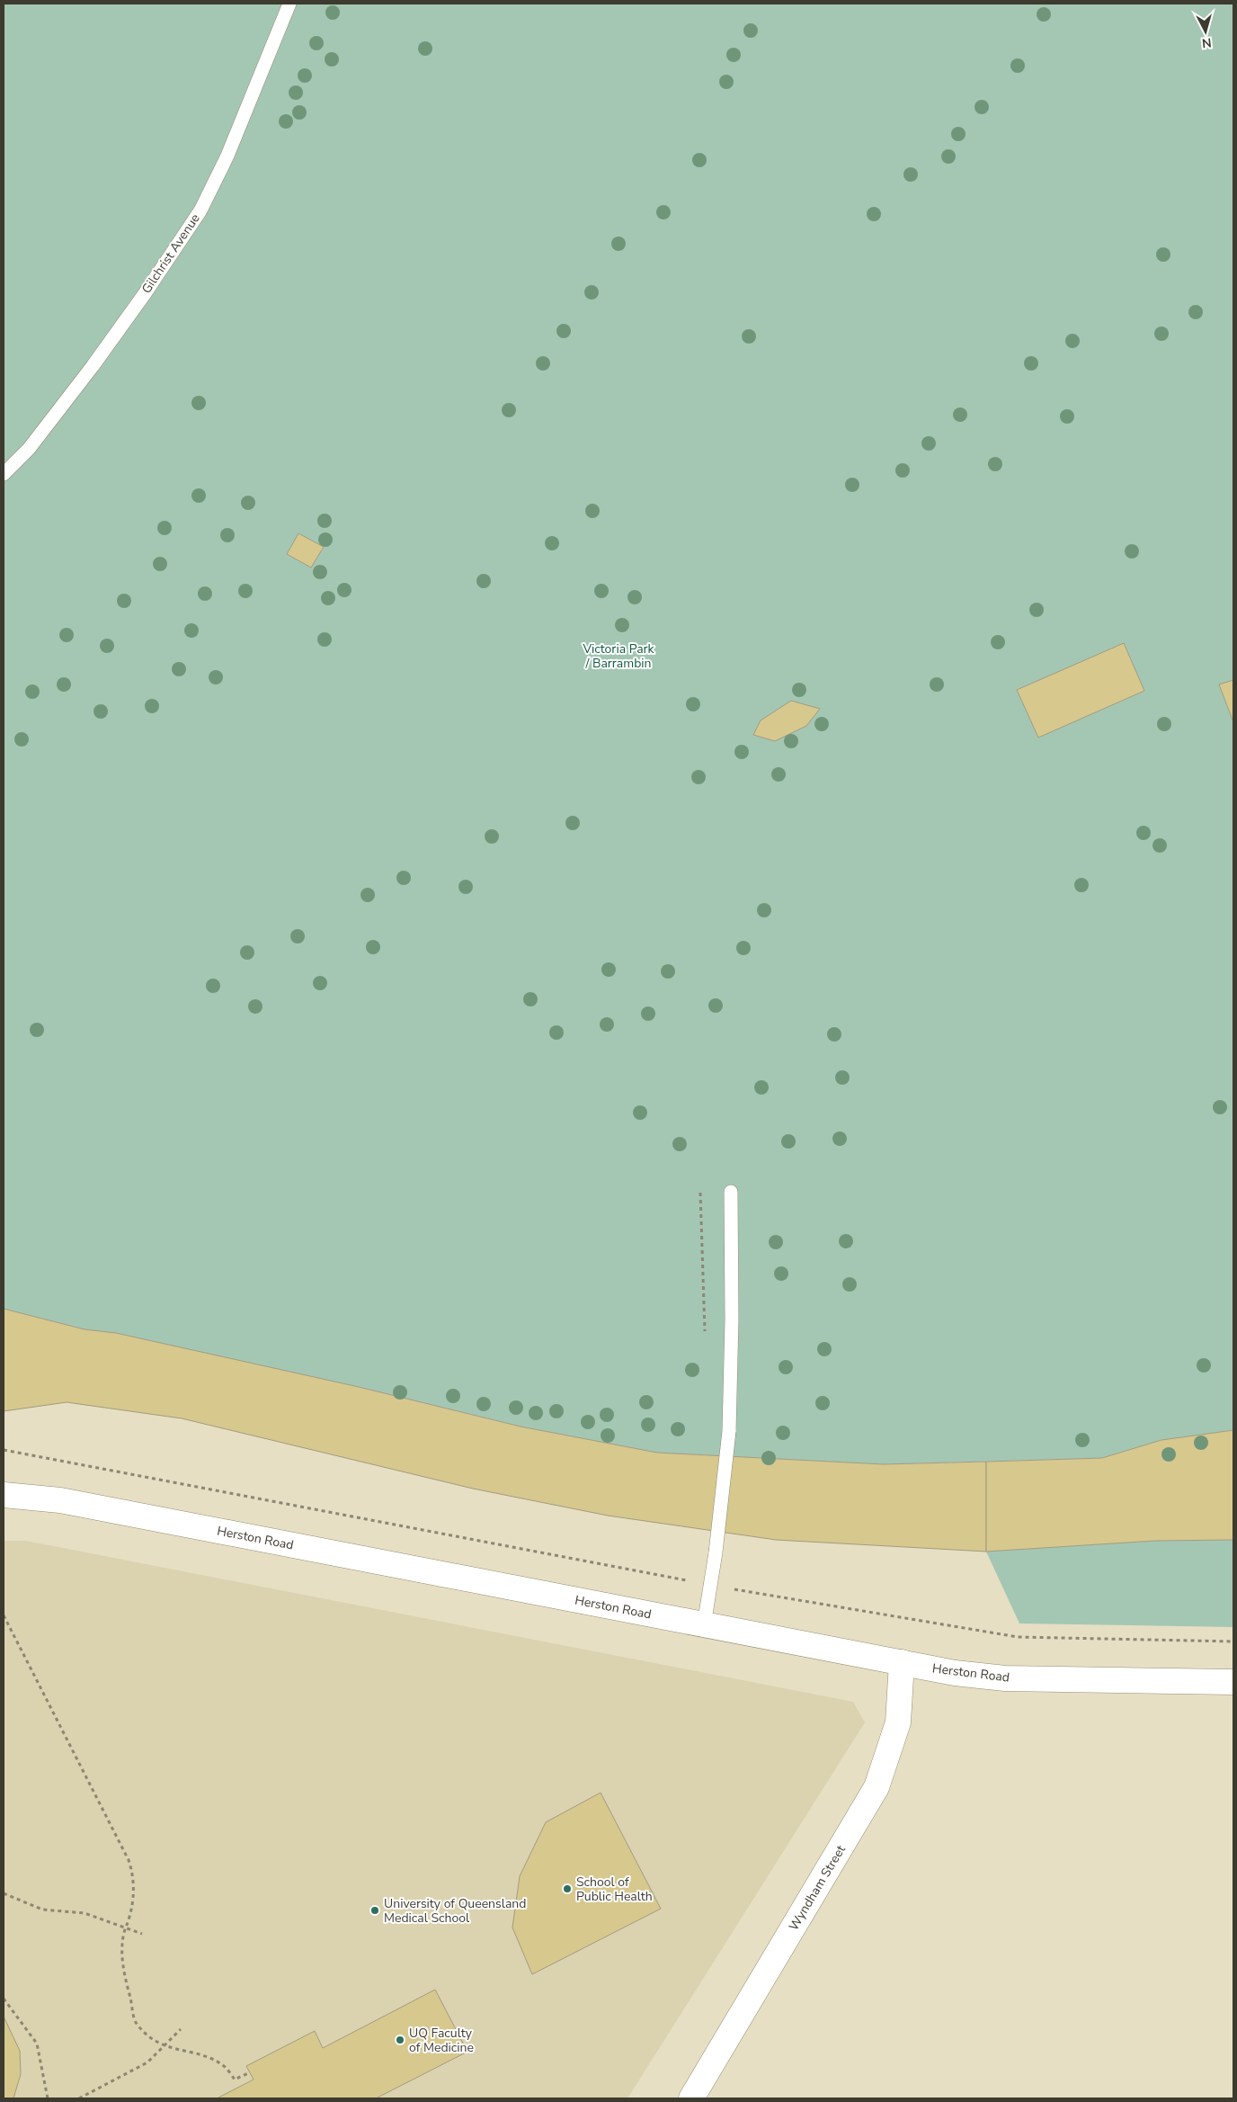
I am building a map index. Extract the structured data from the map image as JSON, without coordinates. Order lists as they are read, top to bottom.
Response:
{
  "streets": {
    "main road": ["Herston Road", "Wyndham Street"],
    "lane": ["Gilchrist Avenue"]
  },
  "crossings": [
    ["Herston Road", "Wyndham Street"]
  ],
  "parks": ["Victoria Park / Barrambin"],
  "places": ["School of Public Health", "University of Queensland Medical School", "UQ Faculty of Medicine"],
  "north": "bottom"
}
